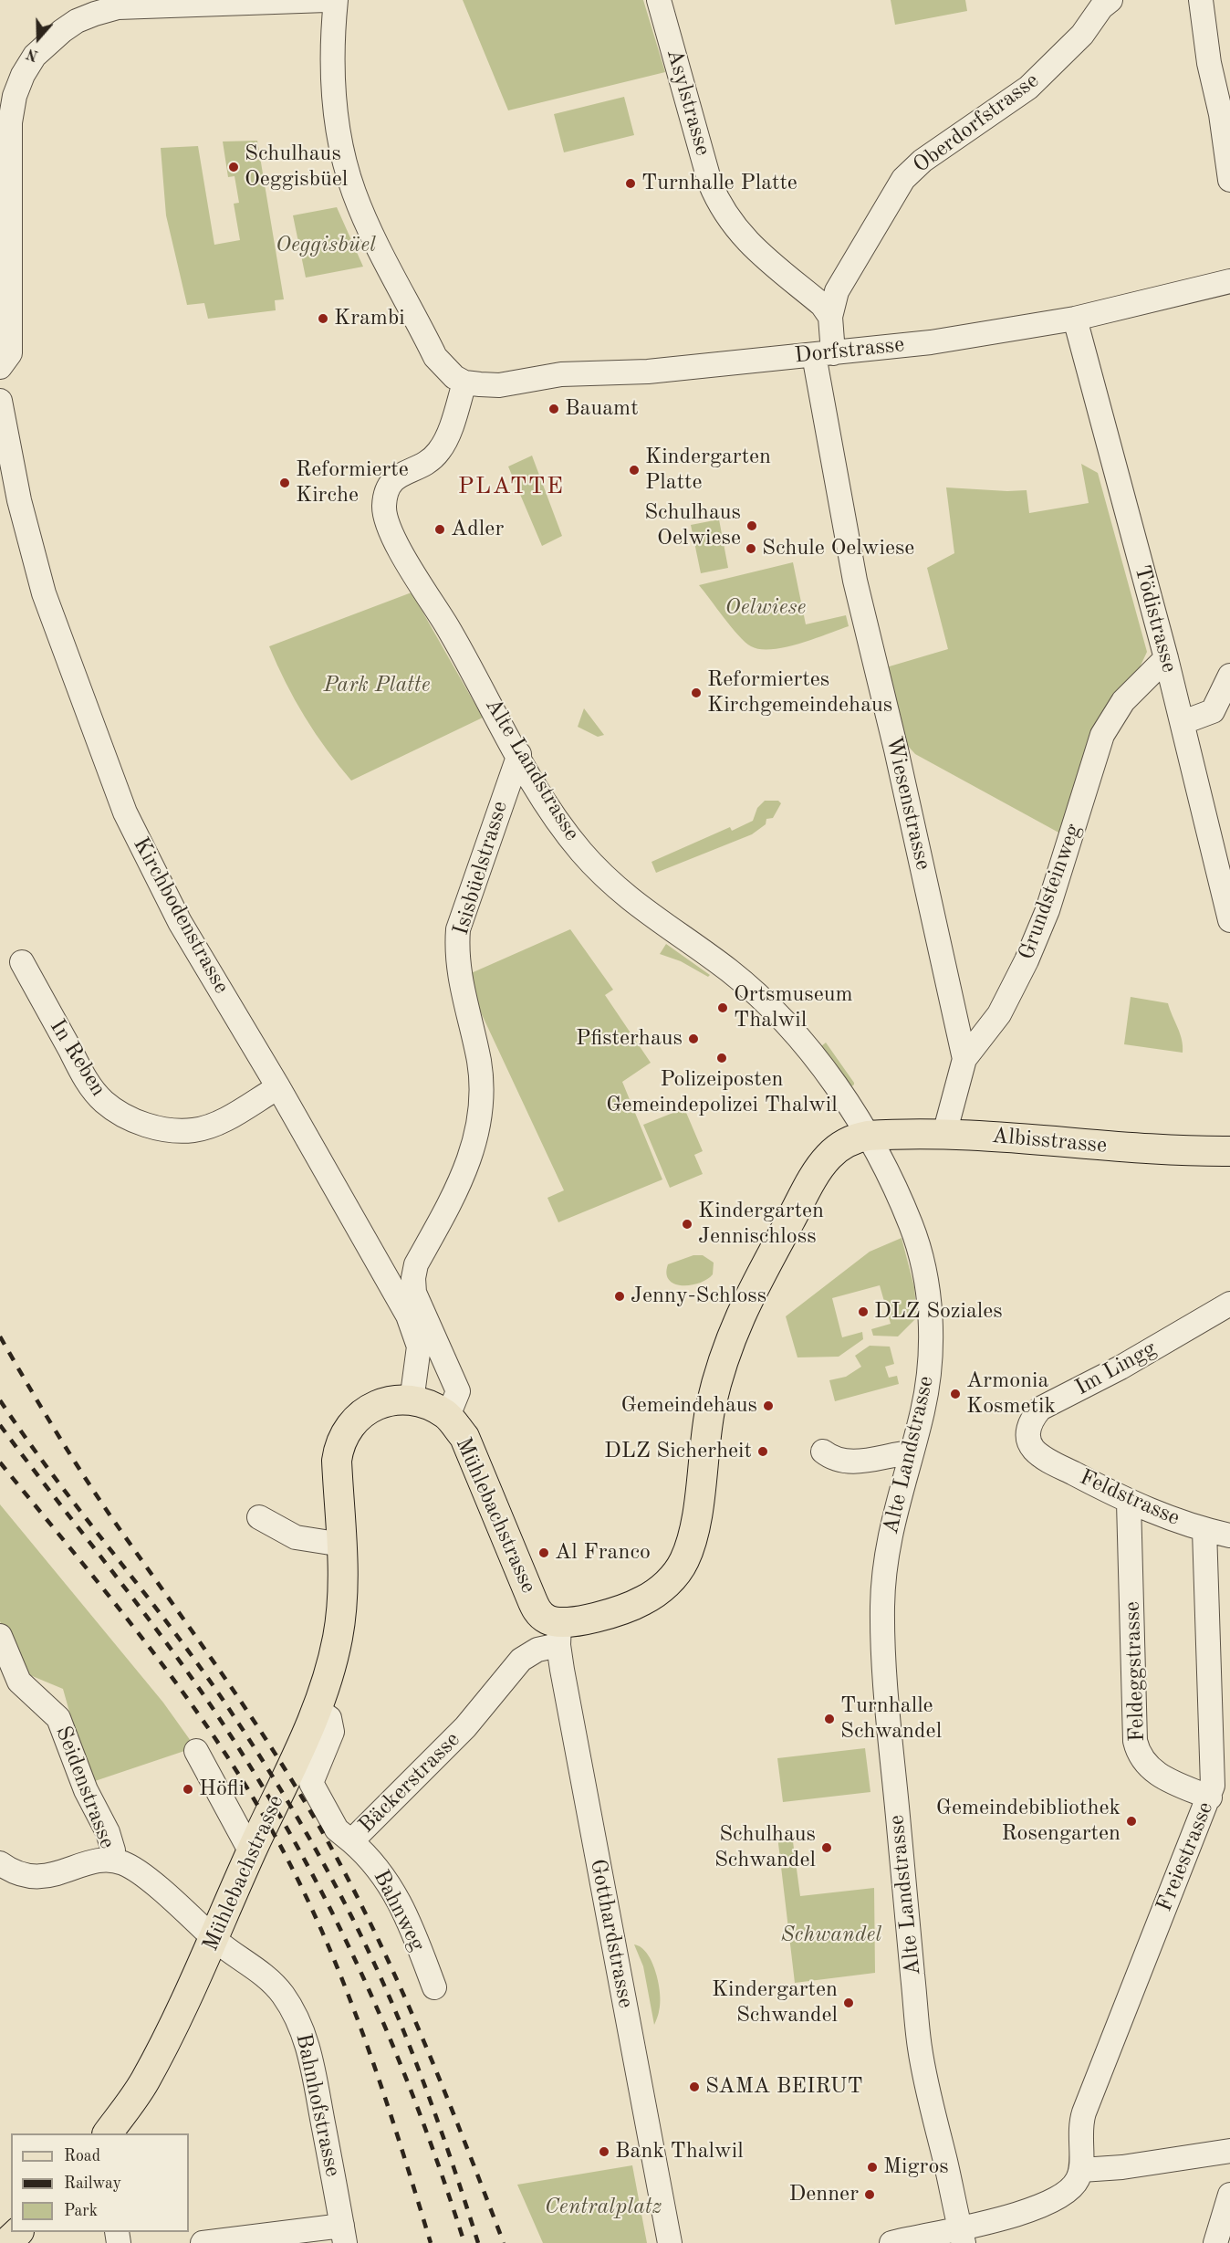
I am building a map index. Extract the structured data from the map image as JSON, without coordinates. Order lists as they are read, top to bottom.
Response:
{
  "streets": {
    "main road": ["Albisstrasse", "Mühlebachstrasse"],
    "street": [
      "Asylstrasse",
      "Oberdorfstrasse",
      "Dorfstrasse",
      "Tödistrasse",
      "Alte Landstrasse",
      "Wiesenstrasse",
      "Isisbüelstrasse",
      "Grundsteinweg",
      "Kirchbodenstrasse",
      "In Reben",
      "Im Lingg",
      "Feldstrasse",
      "Feldeggstrasse",
      "Bäckerstrasse",
      "Seidenstrasse",
      "Freiestrasse",
      "Bahnweg",
      "Gotthardstrasse",
      "Bahnhofstrasse"
    ]
  },
  "crossings": [
    ["Asylstrasse", "Oberdorfstrasse"],
    ["Dorfstrasse", "Tödistrasse"],
    ["Dorfstrasse", "Alte Landstrasse"],
    ["Dorfstrasse", "Wiesenstrasse"],
    ["Tödistrasse", "Grundsteinweg"],
    ["Alte Landstrasse", "Isisbüelstrasse"],
    ["Alte Landstrasse", "Albisstrasse"],
    ["Wiesenstrasse", "Grundsteinweg"],
    ["Isisbüelstrasse", "Mühlebachstrasse"],
    ["Grundsteinweg", "Albisstrasse"],
    ["Kirchbodenstrasse", "In Reben"],
    ["Kirchbodenstrasse", "Mühlebachstrasse"],
    ["Im Lingg", "Feldstrasse"],
    ["Feldstrasse", "Feldeggstrasse"],
    ["Feldstrasse", "Freiestrasse"],
    ["Mühlebachstrasse", "Bäckerstrasse"],
    ["Mühlebachstrasse", "Gotthardstrasse"],
    ["Mühlebachstrasse", "Bahnhofstrasse"],
    ["Feldeggstrasse", "Freiestrasse"],
    ["Bäckerstrasse", "Bahnweg"],
    ["Bäckerstrasse", "Gotthardstrasse"],
    ["Seidenstrasse", "Bahnhofstrasse"]
  ],
  "districts": ["PLATTE"],
  "parks": [
    "Oeggisbüel",
    "Oelwiese",
    "Park Platte",
    "Schwandel",
    "Centralplatz"
  ],
  "places": [
    "Schulhaus Oeggisbüel",
    "Turnhalle Platte",
    "Krambi",
    "Bauamt",
    "Kindergarten Platte",
    "Reformierte Kirche",
    "Schulhaus Oelwiese",
    "Adler",
    "Schule Oelwiese",
    "Reformiertes Kirchgemeindehaus",
    "Ortsmuseum Thalwil",
    "Pfisterhaus",
    "Polizeiposten Gemeindepolizei Thalwil",
    "Kindergarten Jennischloss",
    "Jenny-Schloss",
    "DLZ Soziales",
    "Armonia Kosmetik",
    "Gemeindehaus",
    "DLZ Sicherheit",
    "Al Franco",
    "Turnhalle Schwandel",
    "Höfli",
    "Gemeindebibliothek Rosengarten",
    "Schulhaus Schwandel",
    "Kindergarten Schwandel",
    "SAMA BEIRUT",
    "Bank Thalwil",
    "Migros",
    "Denner"
  ],
  "legend": ["Road", "Railway", "Park"],
  "north": "bottom"
}
